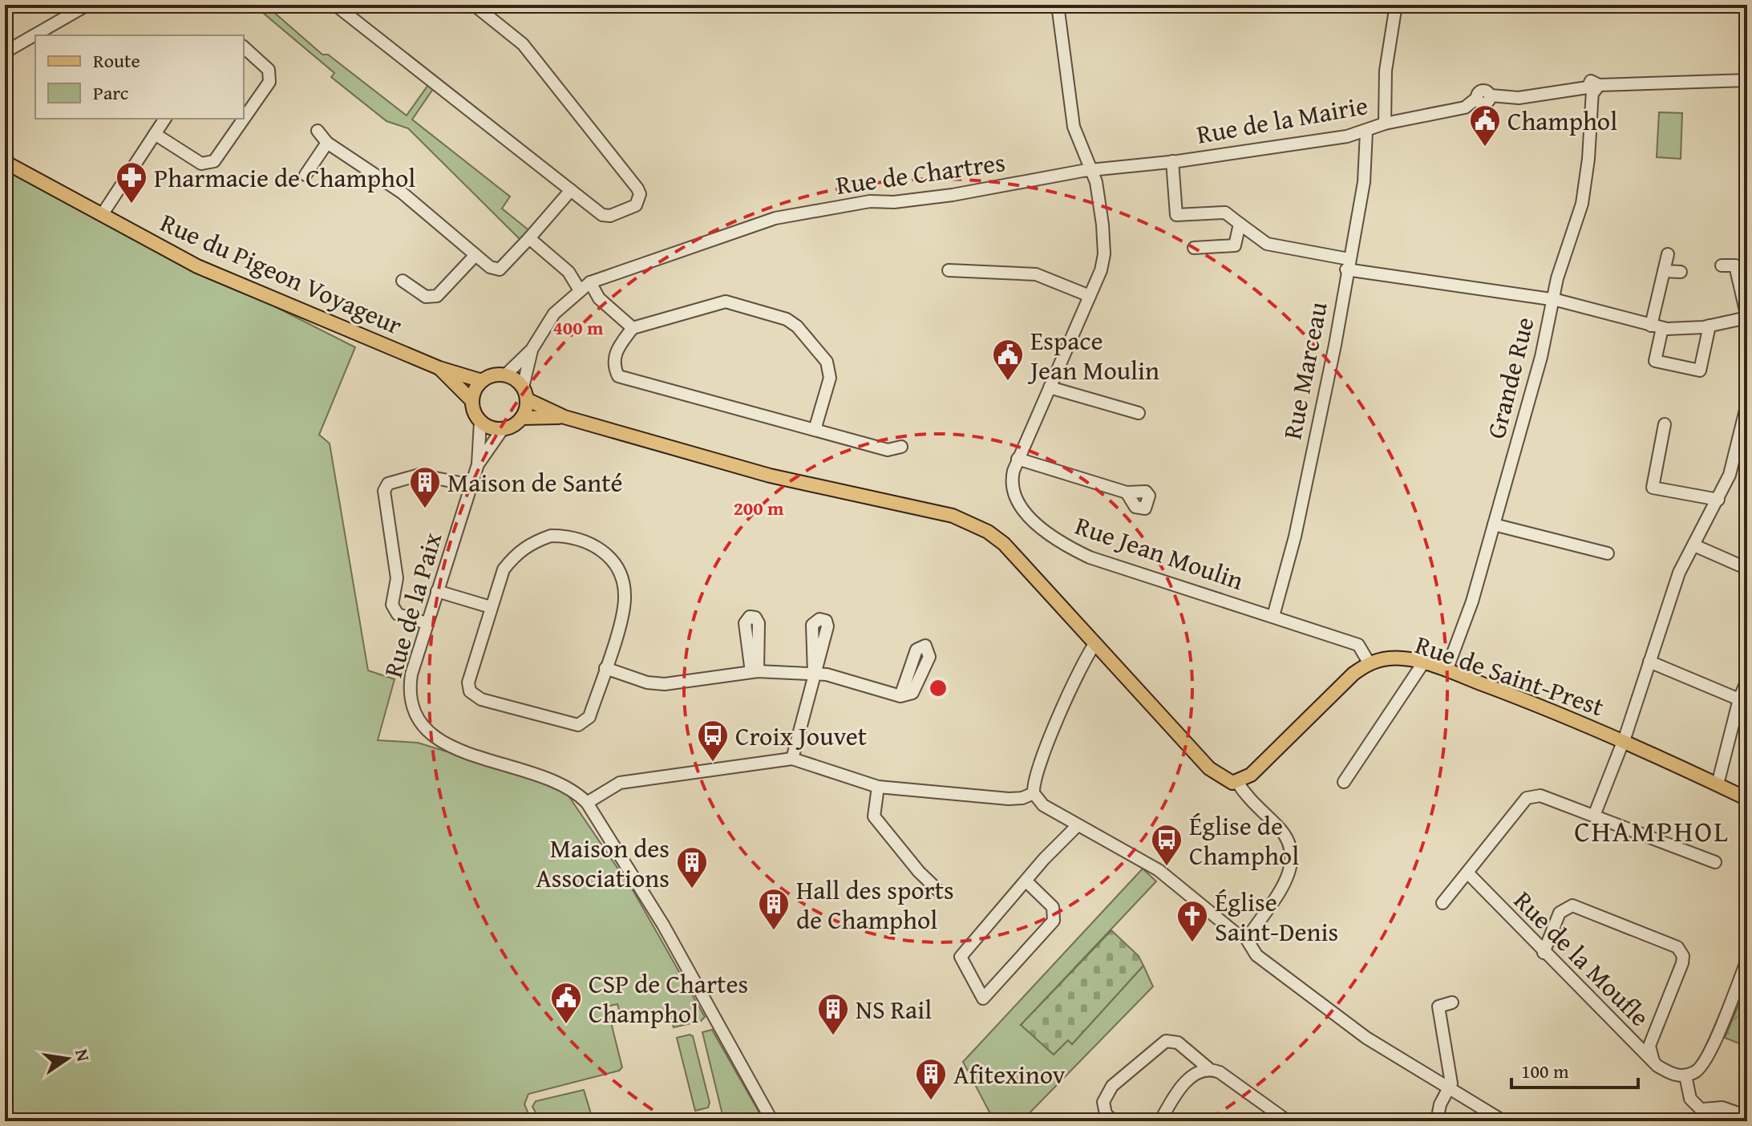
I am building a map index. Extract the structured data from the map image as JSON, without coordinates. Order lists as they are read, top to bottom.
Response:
{
  "streets": {
    "main road": ["Rue du Pigeon Voyageur", "Rue de Saint-Prest"],
    "street": [
      "Rue de la Mairie",
      "Rue de Chartres",
      "Rue Marceau",
      "Grande Rue",
      "Rue Jean Moulin",
      "Rue de la Paix",
      "Rue de la Moufle"
    ]
  },
  "crossings": [
    ["Rue de la Mairie", "Rue de Chartres"],
    ["Rue de la Mairie", "Rue Marceau"],
    ["Rue de la Mairie", "Grande Rue"],
    ["Rue de la Mairie", "Rue Jean Moulin"],
    ["Rue de Chartres", "Rue Jean Moulin"],
    ["Rue du Pigeon Voyageur", "Rue de la Paix"],
    ["Rue Marceau", "Rue Jean Moulin"],
    ["Grande Rue", "Rue de Saint-Prest"],
    ["Rue Jean Moulin", "Rue de Saint-Prest"]
  ],
  "districts": ["CHAMPHOL"],
  "places": {
    "public building": ["Champhol", "Espace Jean Moulin", "CSP de Chartes Champhol"],
    "pharmacy": ["Pharmacie de Champhol"],
    "building": [
      "Maison de Santé",
      "Maison des Associations",
      "Hall des sports de Champhol",
      "NS Rail",
      "Afitexinov"
    ],
    "bus stop": ["Croix Jouvet", "Église de Champhol"],
    "church": ["Église Saint-Denis"]
  },
  "legend": ["Route", "Parc"],
  "scale_bar": "100 m",
  "north": "right",
  "rings": ["400 m", "200 m"]
}
